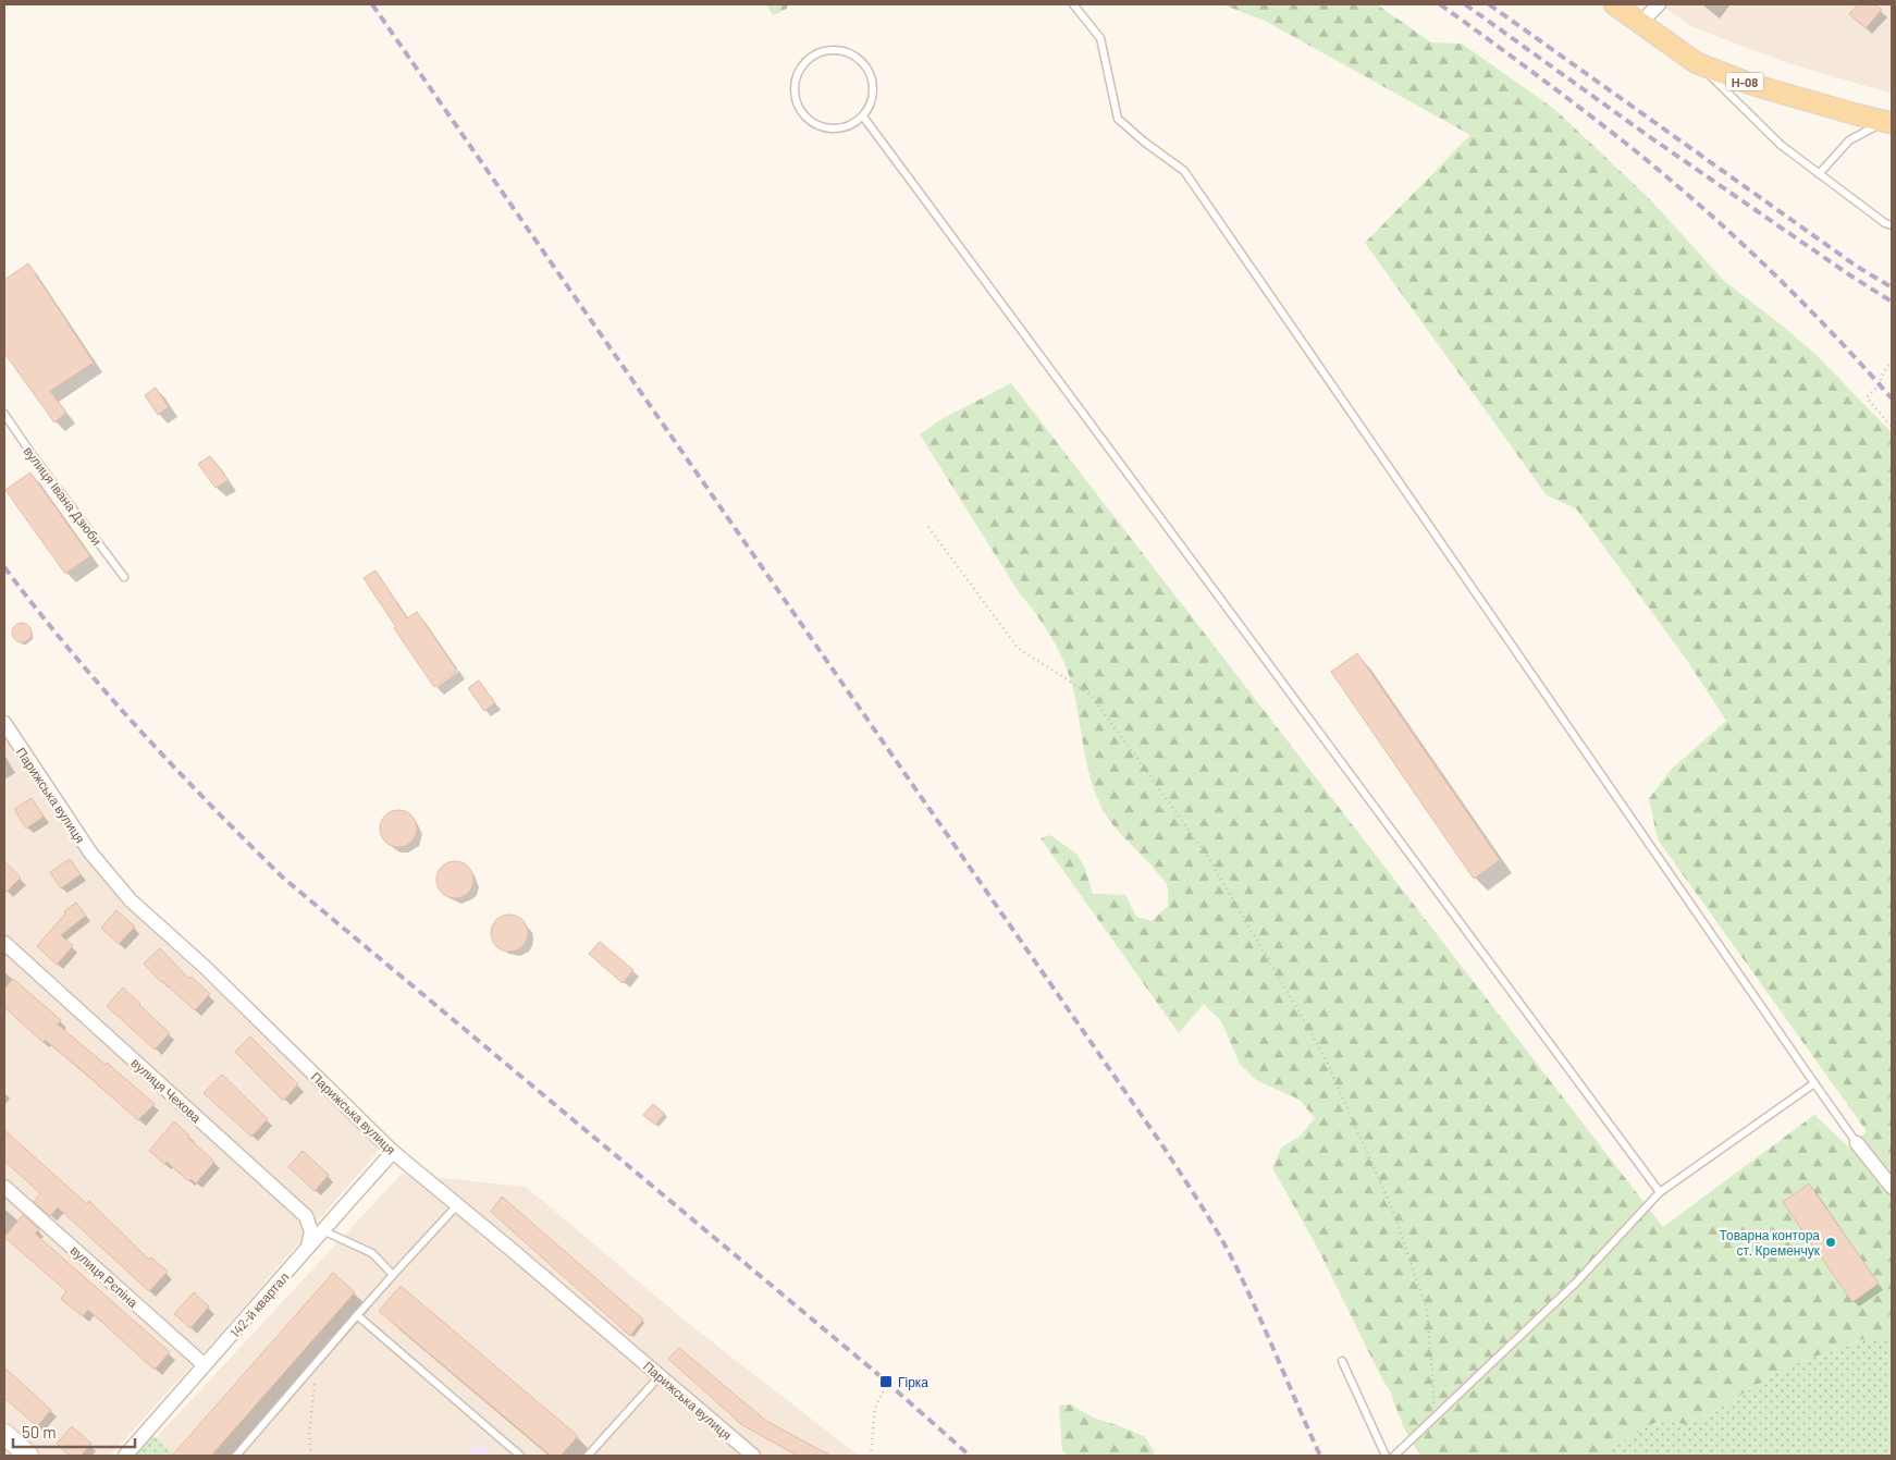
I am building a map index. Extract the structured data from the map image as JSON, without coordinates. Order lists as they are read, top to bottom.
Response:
{
  "streets": {
    "main road": ["Н-08"],
    "street": [
      "Парижська вулиця",
      "вулиця Чехова",
      "вулиця Рєпіна",
      "142-й квартал"
    ],
    "lane": ["вулиця Івана Дзюби"]
  },
  "crossings": [
    ["Парижська вулиця", "142-й квартал"],
    ["вулиця Чехова", "142-й квартал"],
    ["вулиця Рєпіна", "142-й квартал"]
  ],
  "places": {
    "other": ["Товарна контора ст. Кременчук"],
    "transit": ["Гірка"]
  },
  "scale_bar": "50 m"
}
